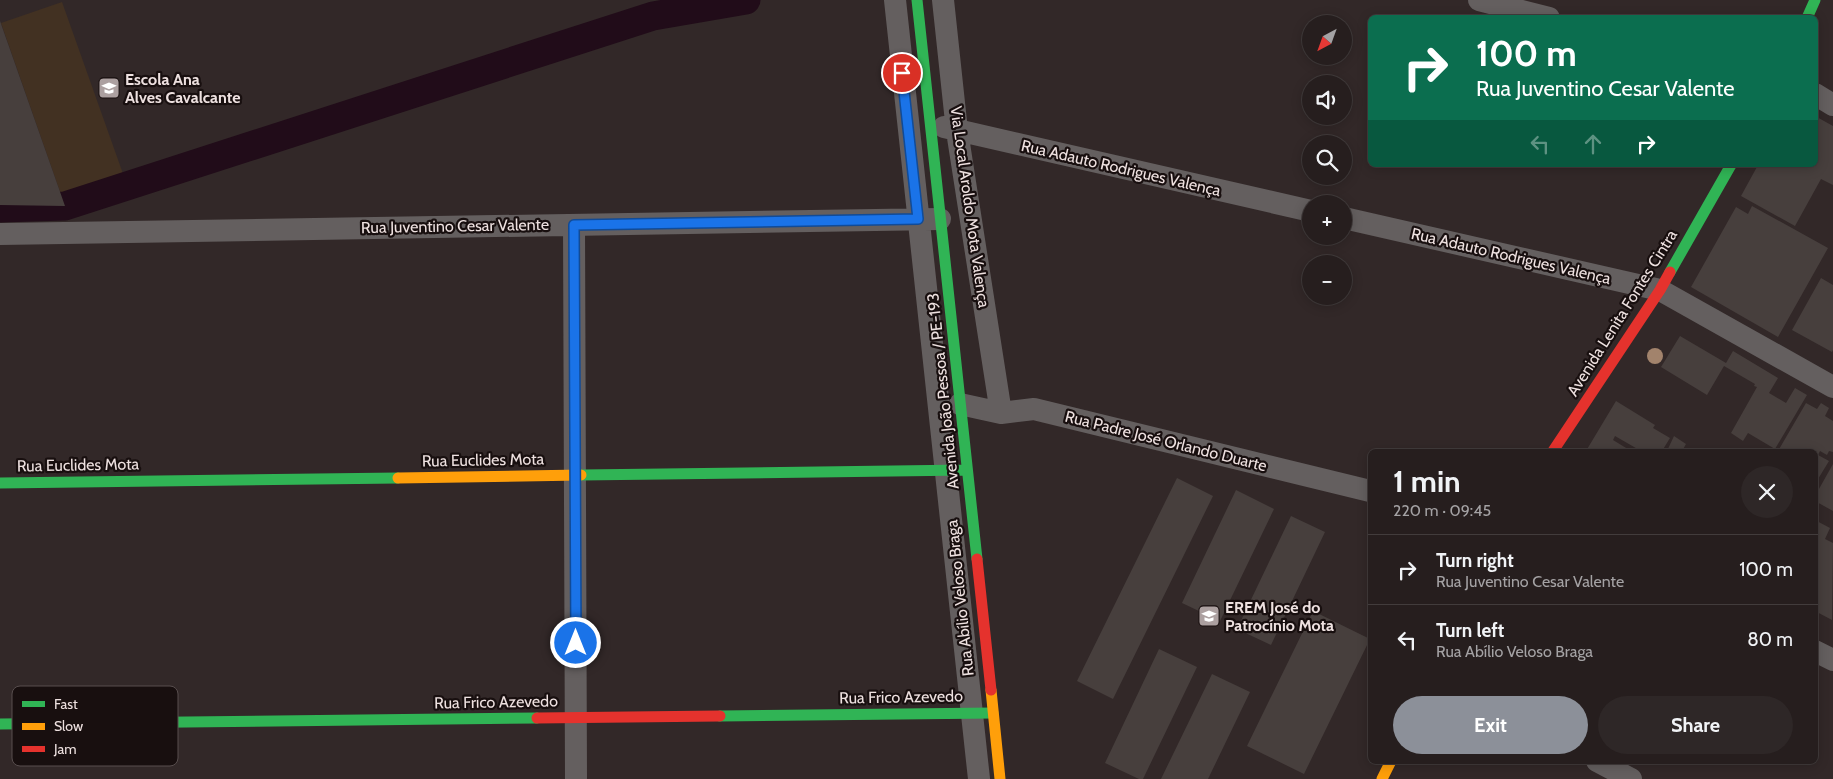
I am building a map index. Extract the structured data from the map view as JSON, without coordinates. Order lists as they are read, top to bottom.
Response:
{
  "streets": {
    "street": [
      "Rua Adauto Rodrigues Valença",
      "Via Local Aroldo Mota Valença",
      "Rua Juventino Cesar Valente",
      "Avenida Lenita Fontes Cintra",
      "Avenida João Pessoa / PE-193",
      "Rua Padre José Orlando Duarte",
      "Rua Euclides Mota",
      "Rua Abílio Veloso Braga",
      "Rua Frico Azevedo"
    ]
  },
  "crossings": [
    ["Rua Adauto Rodrigues Valença", "Via Local Aroldo Mota Valença"],
    ["Rua Adauto Rodrigues Valença", "Avenida Lenita Fontes Cintra"],
    ["Rua Adauto Rodrigues Valença", "Avenida João Pessoa / PE-193"],
    ["Via Local Aroldo Mota Valença", "Rua Padre José Orlando Duarte"],
    ["Rua Juventino Cesar Valente", "Avenida João Pessoa / PE-193"],
    ["Rua Juventino Cesar Valente", "Rua Abílio Veloso Braga"],
    ["Avenida João Pessoa / PE-193", "Rua Padre José Orlando Duarte"],
    ["Avenida João Pessoa / PE-193", "Rua Euclides Mota"],
    ["Avenida João Pessoa / PE-193", "Rua Abílio Veloso Braga"],
    ["Rua Euclides Mota", "Rua Abílio Veloso Braga"],
    ["Rua Abílio Veloso Braga", "Rua Frico Azevedo"]
  ],
  "places": {
    "school or university": ["Escola Ana Alves Cavalcante", "EREM José do Patrocínio Mota"]
  },
  "legend": ["Fast", "Slow", "Jam"],
  "north": "bottom left",
  "page": {
    "map_buttons": ["+", "−"],
    "turn": ["100 m", "Rua Juventino Cesar Valente"],
    "heading": ["1 min", "220 m · 09:45"],
    "list": [
      {
        "name": "Turn right",
        "note": "Rua Juventino Cesar Valente",
        "value": "100 m"
      },
      {
        "name": "Turn left",
        "note": "Rua Abílio Veloso Braga",
        "value": "80 m"
      }
    ],
    "buttons": ["Exit", "Share"]
  }
}
